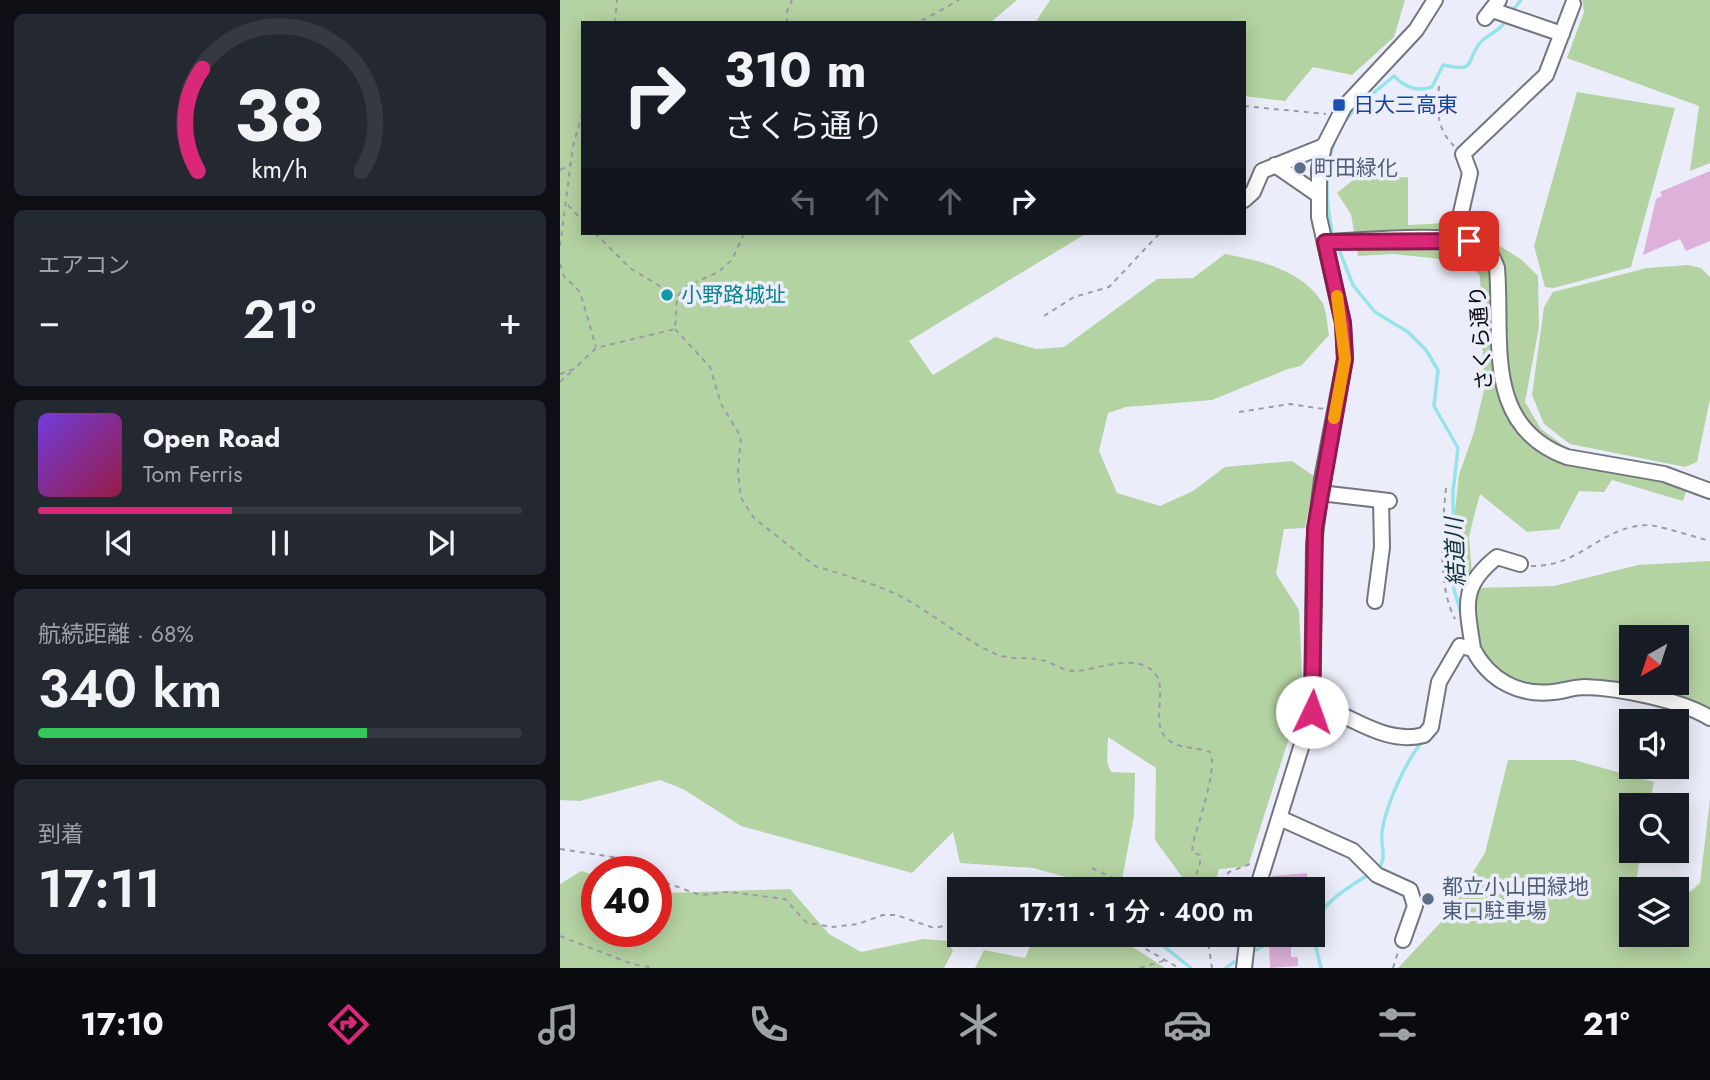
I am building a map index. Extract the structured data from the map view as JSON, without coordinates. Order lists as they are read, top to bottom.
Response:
{
  "streets": {
    "street": ["さくら通り"]
  },
  "water": ["結道川"],
  "places": {
    "transit": ["日大三高東"],
    "other": ["町田緑化", "小野路城址", "都立小山田緑地 東口駐車場"]
  },
  "north": "bottom left",
  "page": {
    "turn": ["310 m", "さくら通り"],
    "tile": [
      "エアコン",
      ["航続距離 · 68%", "340 km"],
      ["到着", "17:11"]
    ],
    "heat": ["−", "21°", "+"],
    "song": ["Open Road", "Tom Ferris"],
    "limit": "40",
    "trip": "17:11 · 1 分 · 400 m",
    "tabs": ["17:10", "21°"],
    "gauge": ["38", "km/h"]
  }
}
